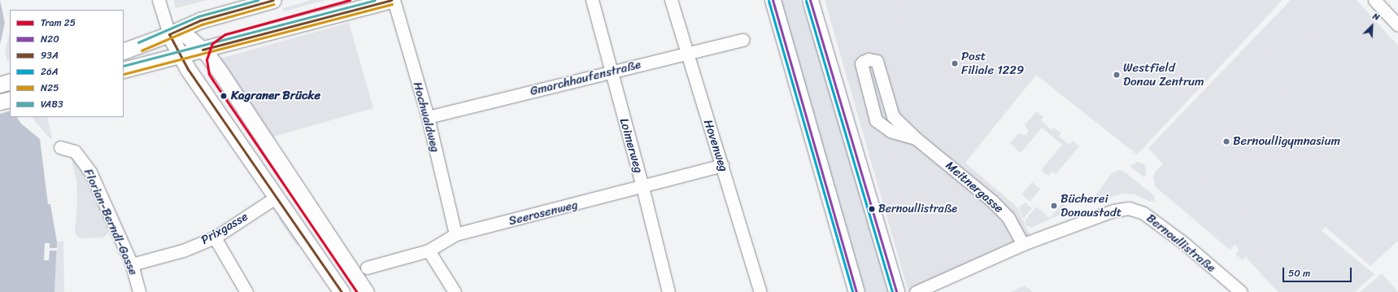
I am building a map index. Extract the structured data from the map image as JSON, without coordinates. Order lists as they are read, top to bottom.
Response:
{
  "streets": {
    "street": [
      "Gmarchhaufenstraße",
      "Hochwaldweg",
      "Loimerweg",
      "Hovenweg",
      "Meitnergasse",
      "Seerosenweg",
      "Florian-Berndl-Gasse",
      "Prixgasse",
      "Bernoullistraße"
    ]
  },
  "crossings": [
    ["Gmarchhaufenstraße", "Hochwaldweg"],
    ["Gmarchhaufenstraße", "Loimerweg"],
    ["Gmarchhaufenstraße", "Hovenweg"],
    ["Hochwaldweg", "Seerosenweg"],
    ["Loimerweg", "Seerosenweg"],
    ["Hovenweg", "Seerosenweg"],
    ["Meitnergasse", "Bernoullistraße"],
    ["Florian-Berndl-Gasse", "Prixgasse"]
  ],
  "places": [
    "Post Filiale 1229",
    "Westfield Donau Zentrum",
    "Kagraner Brücke",
    "Bernoulligymnasium",
    "Bücherei Donaustadt",
    "Bernoullistraße"
  ],
  "lines": [
    "tram line 25",
    "transit line N20",
    "transit line 93A",
    "transit line VAB3",
    "transit line 26A",
    "transit line N25"
  ],
  "legend": [
    "Tram 25",
    "N20",
    "93A",
    "26A",
    "N25",
    "VAB3"
  ],
  "scale_bar": "50 m",
  "north": "top right"
}
